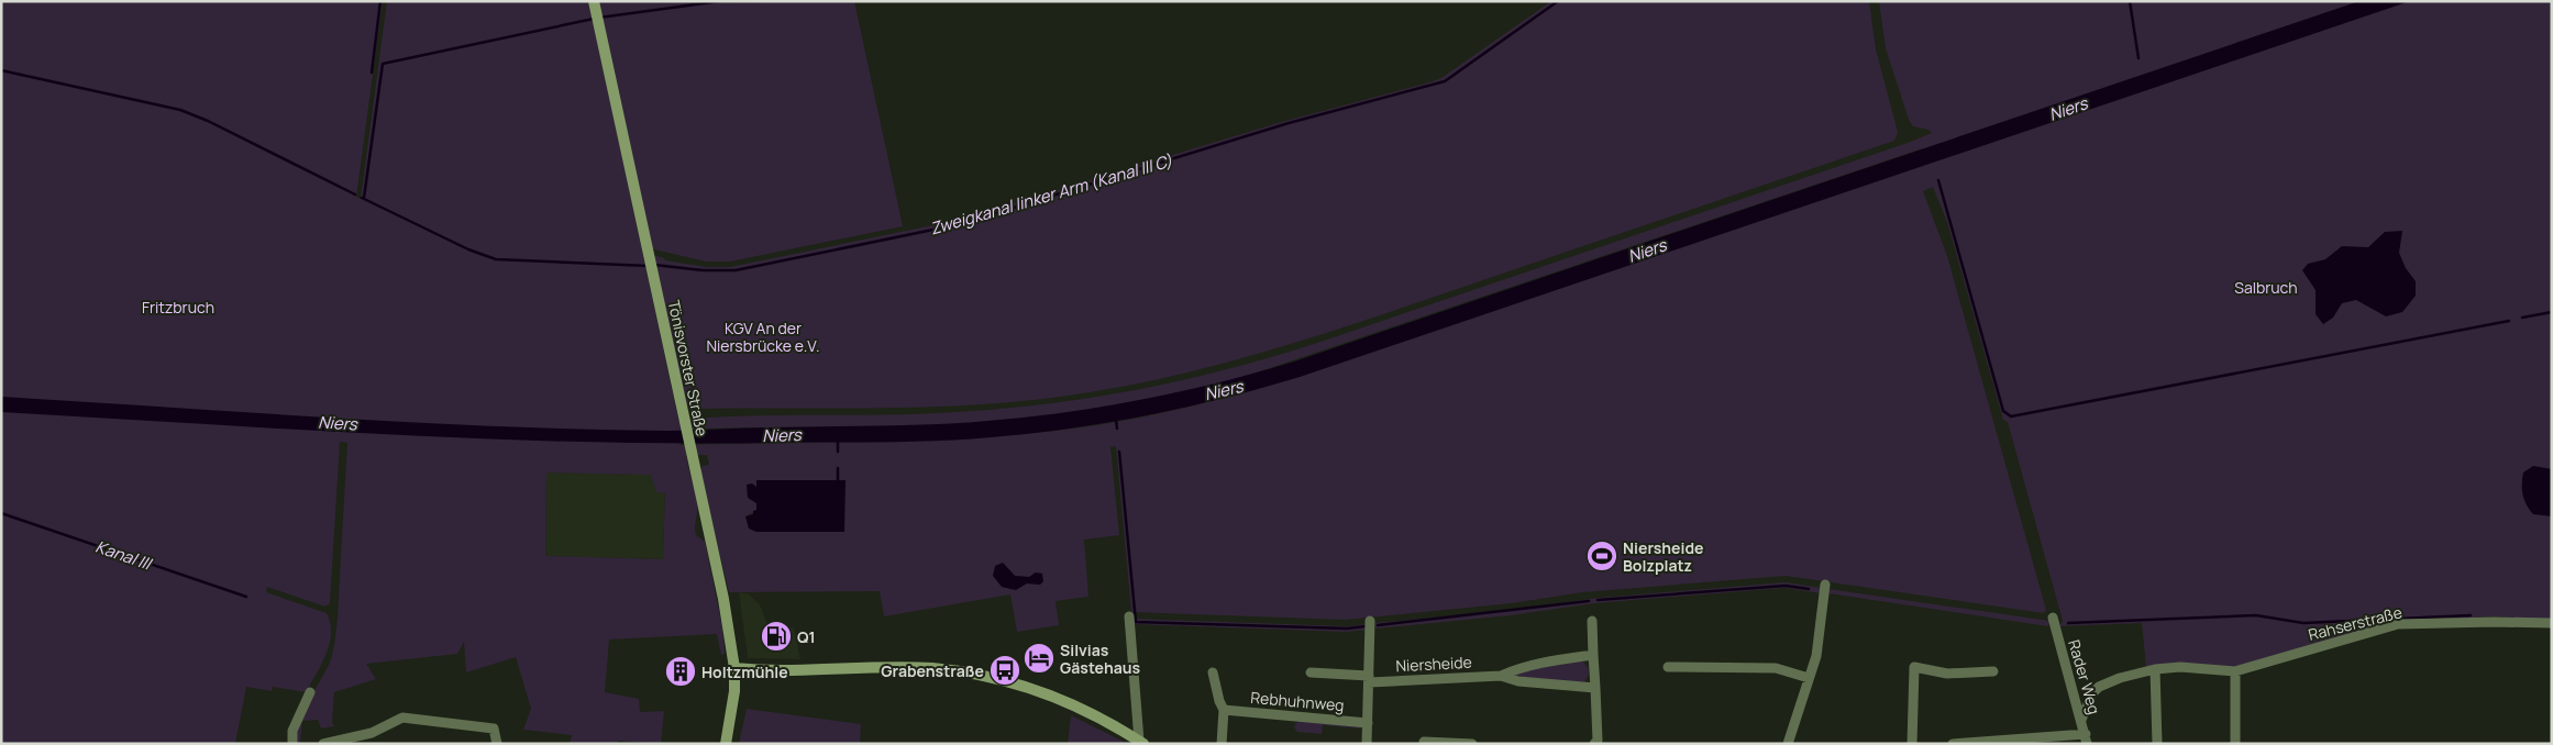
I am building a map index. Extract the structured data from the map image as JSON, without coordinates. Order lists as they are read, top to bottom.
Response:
{
  "streets": {
    "main road": ["Tönisvorster Straße"],
    "street": [
      "Rahserstraße",
      "Niersheide",
      "Rader Weg",
      "Rebhuhnweg"
    ]
  },
  "crossings": [
    ["Rahserstraße", "Rader Weg"]
  ],
  "water": ["Niers", "Zweigkanal linker Arm (Kanal III C)", "Kanal III"],
  "parks": ["Salbruch", "Fritzbruch", "KGV An der Niersbrücke e.V."],
  "places": {
    "sports": ["Niersheide Bolzplatz"],
    "fuel station": ["Q1"],
    "hotel": ["Silvias Gästehaus"],
    "bus stop": ["Grabenstraße"],
    "building": ["Holtzmühle"]
  }
}
